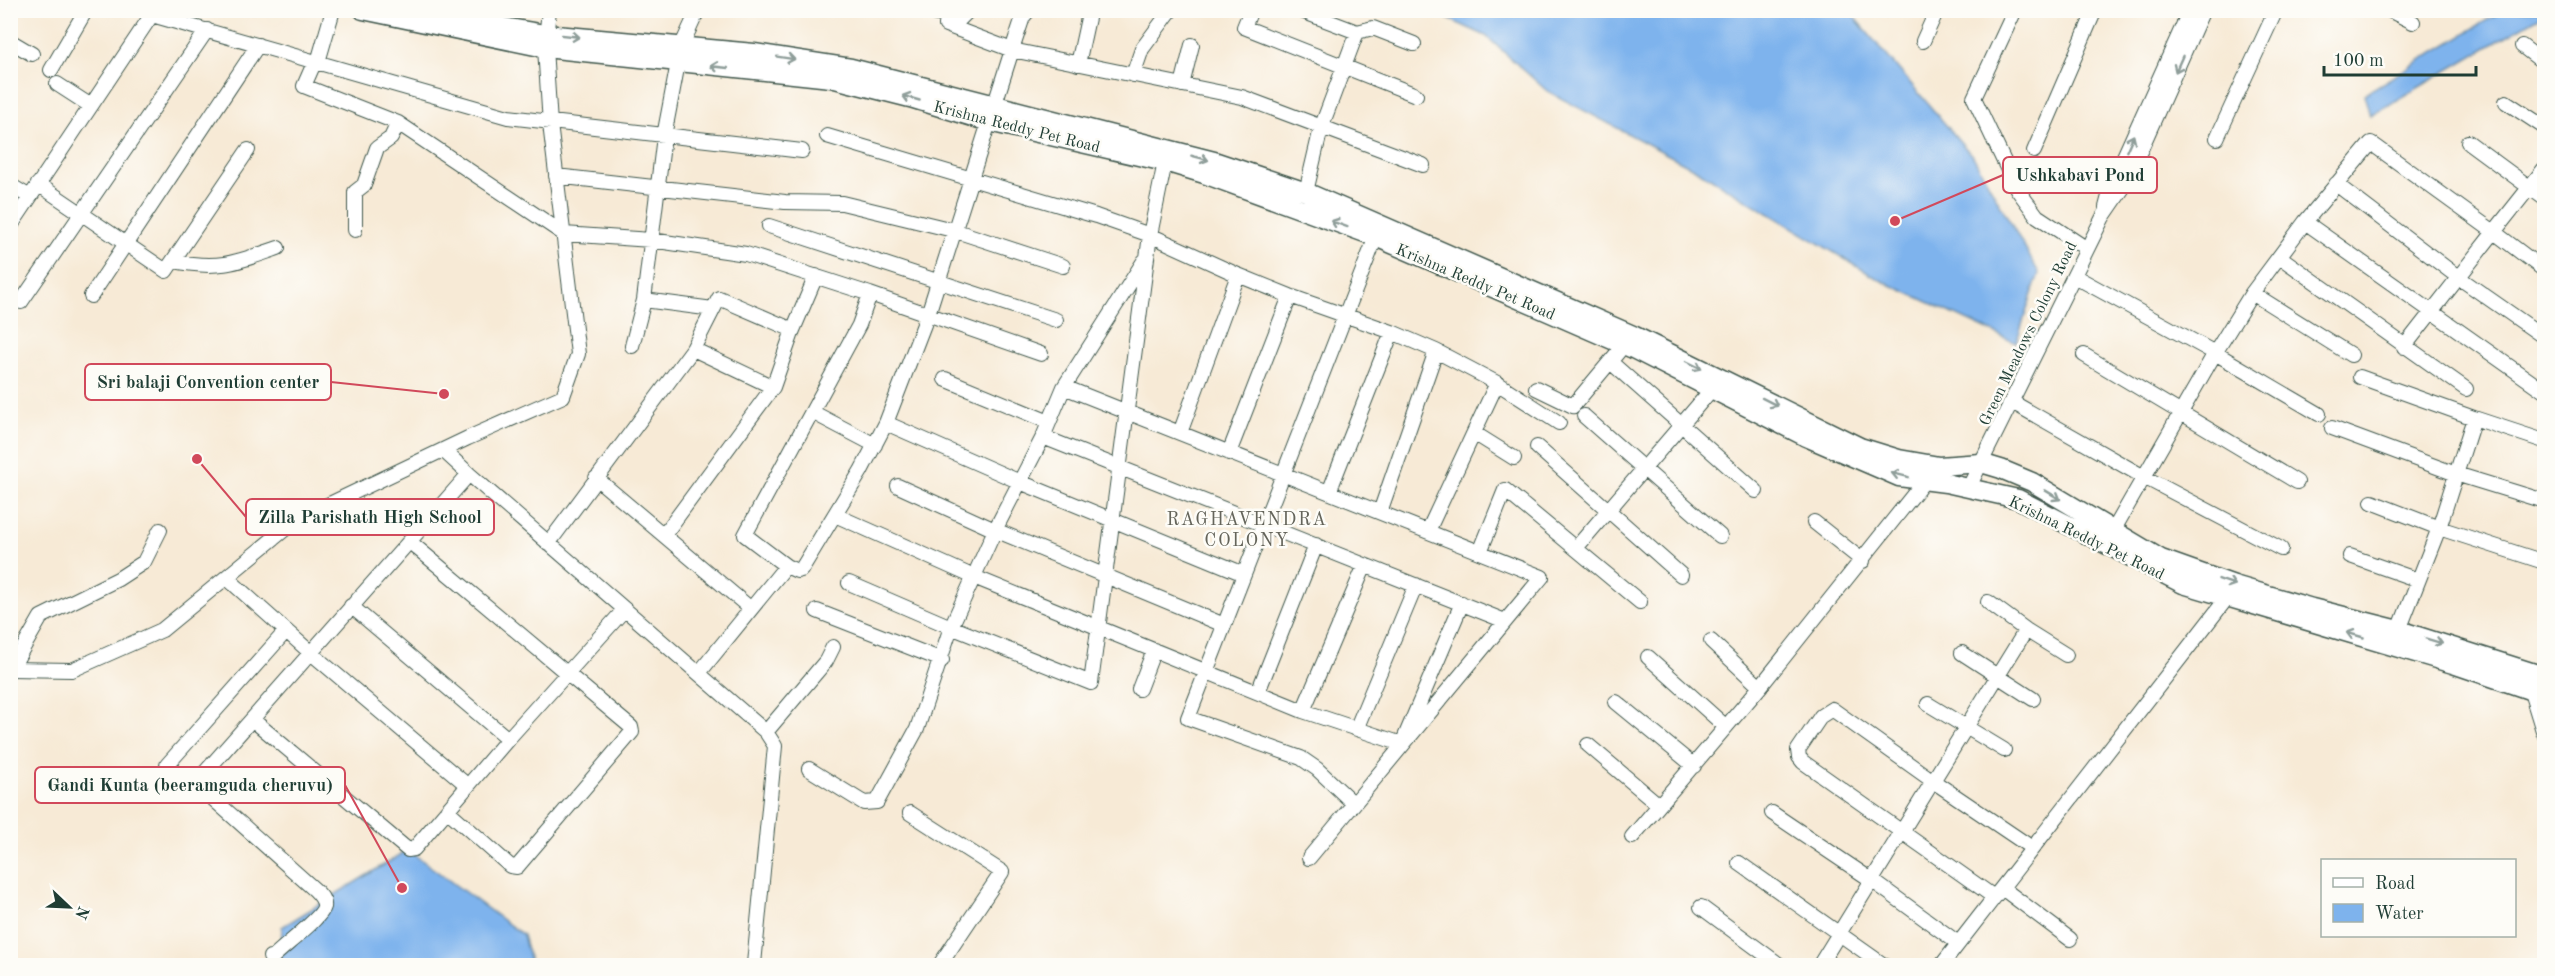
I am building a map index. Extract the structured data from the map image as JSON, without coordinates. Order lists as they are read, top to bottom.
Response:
{
  "streets": {
    "main road": ["Krishna Reddy Pet Road"],
    "street": ["Green Meadows Colony Road"]
  },
  "crossings": [
    ["Krishna Reddy Pet Road", "Green Meadows Colony Road"]
  ],
  "districts": ["RAGHAVENDRA COLONY"],
  "places": [
    "Ushkabavi Pond",
    "Sri balaji Convention center",
    "Zilla Parishath High School",
    "Gandi Kunta (beeramguda cheruvu)"
  ],
  "legend": ["Road", "Water"],
  "scale_bar": "100 m",
  "north": "bottom right"
}
